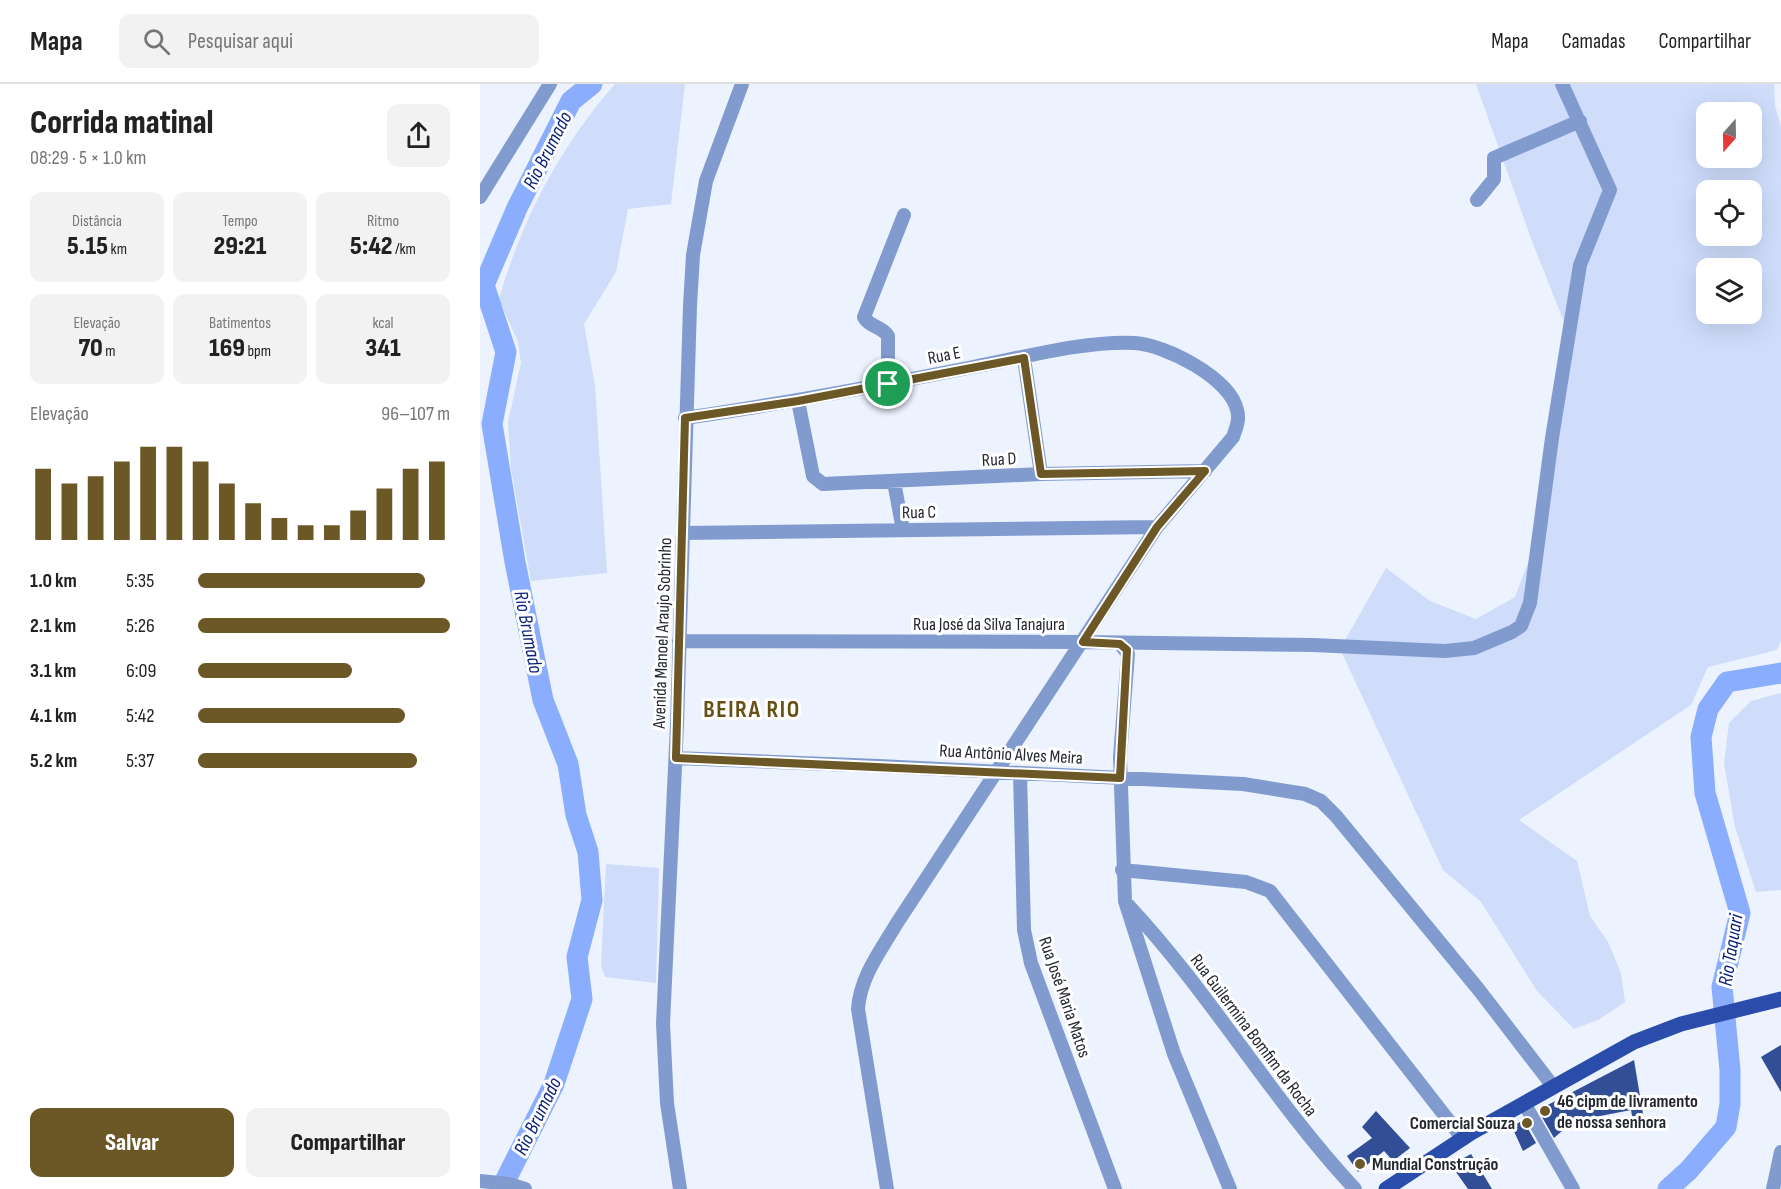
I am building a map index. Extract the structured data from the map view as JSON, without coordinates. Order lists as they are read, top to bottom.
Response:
{
  "streets": {
    "street": [
      "Rua E",
      "Rua D",
      "Rua C",
      "Rua José da Silva Tanajura",
      "Avenida Manoel Araujo Sobrinho",
      "Rua Antônio Alves Meira",
      "Rua José Maria Matos",
      "Rua Guilermina Bomfim da Rocha"
    ]
  },
  "crossings": [
    ["Rua E", "Rua D"],
    ["Rua E", "Rua C"],
    ["Rua E", "Rua José da Silva Tanajura"],
    ["Rua E", "Avenida Manoel Araujo Sobrinho"],
    ["Rua E", "Rua Antônio Alves Meira"],
    ["Rua C", "Avenida Manoel Araujo Sobrinho"],
    ["Rua José da Silva Tanajura", "Avenida Manoel Araujo Sobrinho"],
    ["Avenida Manoel Araujo Sobrinho", "Rua Antônio Alves Meira"],
    ["Rua Antônio Alves Meira", "Rua José Maria Matos"]
  ],
  "districts": ["BEIRA RIO"],
  "water": ["Rio Brumado", "Rio Taquari"],
  "places": ["46 cipm de livramento de nossa senhora", "Comercial Souza", "Mundial Construção"],
  "north": "bottom",
  "page": {
    "header": "Mapa",
    "search": "Pesquisar aqui",
    "nav": ["Mapa", "Camadas", "Compartilhar"],
    "heading": ["Corrida matinal", "08:29 · 5 × 1.0 km"],
    "stats": [
      ["Distância", "5.15 km"],
      ["Tempo", "29:21"],
      ["Ritmo", "5:42 /km"],
      ["Elevação", "70 m"],
      ["Batimentos", "169 bpm"],
      ["kcal", "341"]
    ],
    "chart": ["Elevação", "96–107 m"],
    "list": [
      {
        "name": "1.0 km",
        "note": "5:35"
      },
      {
        "name": "2.1 km",
        "note": "5:26"
      },
      {
        "name": "3.1 km",
        "note": "6:09"
      },
      {
        "name": "4.1 km",
        "note": "5:42"
      },
      {
        "name": "5.2 km",
        "note": "5:37"
      }
    ],
    "buttons": ["Salvar", "Compartilhar"]
  }
}
